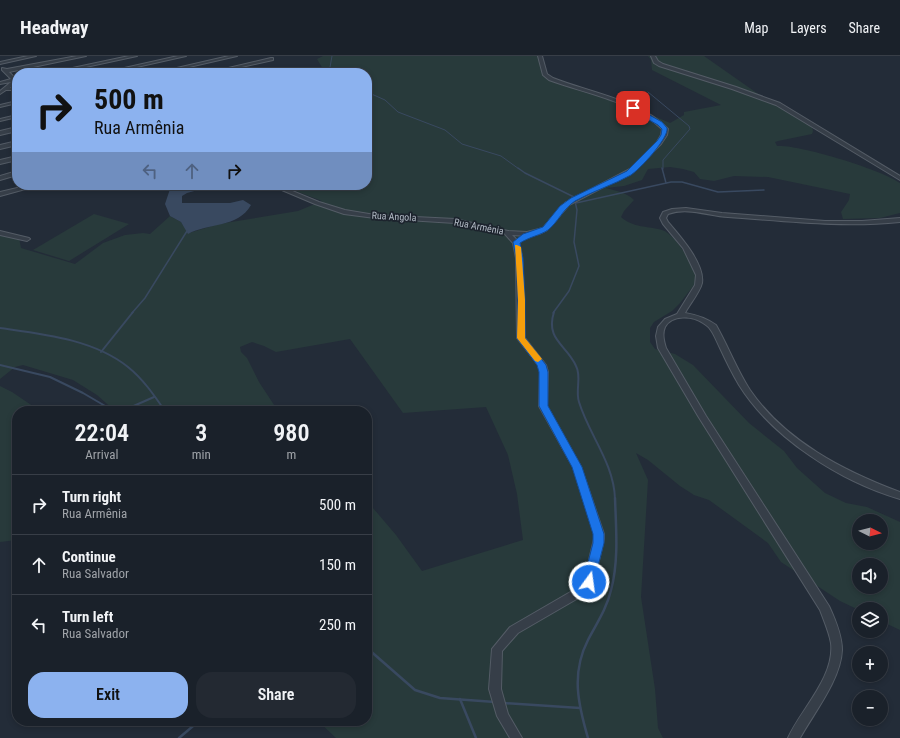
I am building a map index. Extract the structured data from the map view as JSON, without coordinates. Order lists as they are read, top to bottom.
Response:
{
  "streets": {
    "street": ["Rua Angola", "Rua Armênia"]
  },
  "crossings": [
    ["Rua Angola", "Rua Armênia"]
  ],
  "north": "right",
  "page": {
    "header": "Headway",
    "nav": ["Map", "Layers", "Share"],
    "turn": ["500 m", "Rua Armênia"],
    "eta": [
      "22:04",
      "Arrival",
      "3",
      "min",
      "980",
      "m"
    ],
    "list": [
      {
        "name": "Turn right",
        "note": "Rua Armênia",
        "value": "500 m"
      },
      {
        "name": "Continue",
        "note": "Rua Salvador",
        "value": "150 m"
      },
      {
        "name": "Turn left",
        "note": "Rua Salvador",
        "value": "250 m"
      }
    ],
    "map_buttons": ["+", "−"],
    "buttons": ["Exit", "Share"]
  }
}
